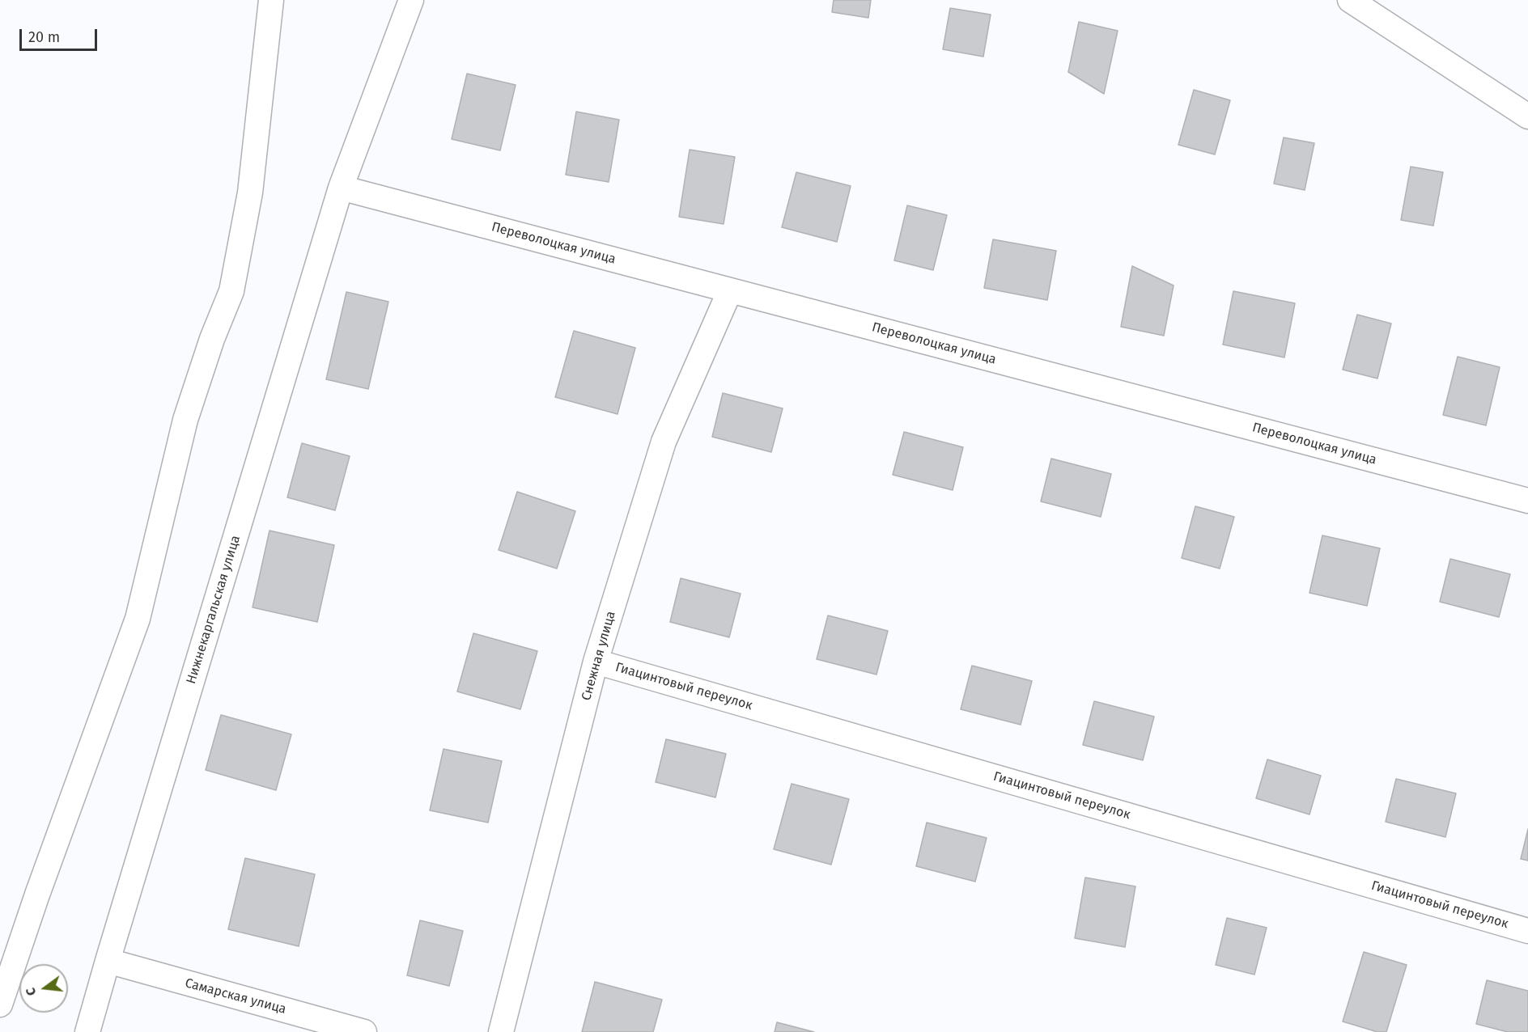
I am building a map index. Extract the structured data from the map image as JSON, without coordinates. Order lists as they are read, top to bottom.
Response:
{
  "streets": {
    "street": [
      "Переволоцкая улица",
      "Нижнекаргальская улица",
      "Снежная улица",
      "Гиацинтовый переулок",
      "Самарская улица"
    ]
  },
  "crossings": [
    ["Переволоцкая улица", "Нижнекаргальская улица"],
    ["Переволоцкая улица", "Снежная улица"],
    ["Нижнекаргальская улица", "Самарская улица"],
    ["Снежная улица", "Гиацинтовый переулок"]
  ],
  "scale_bar": "20 m",
  "north": "left"
}
